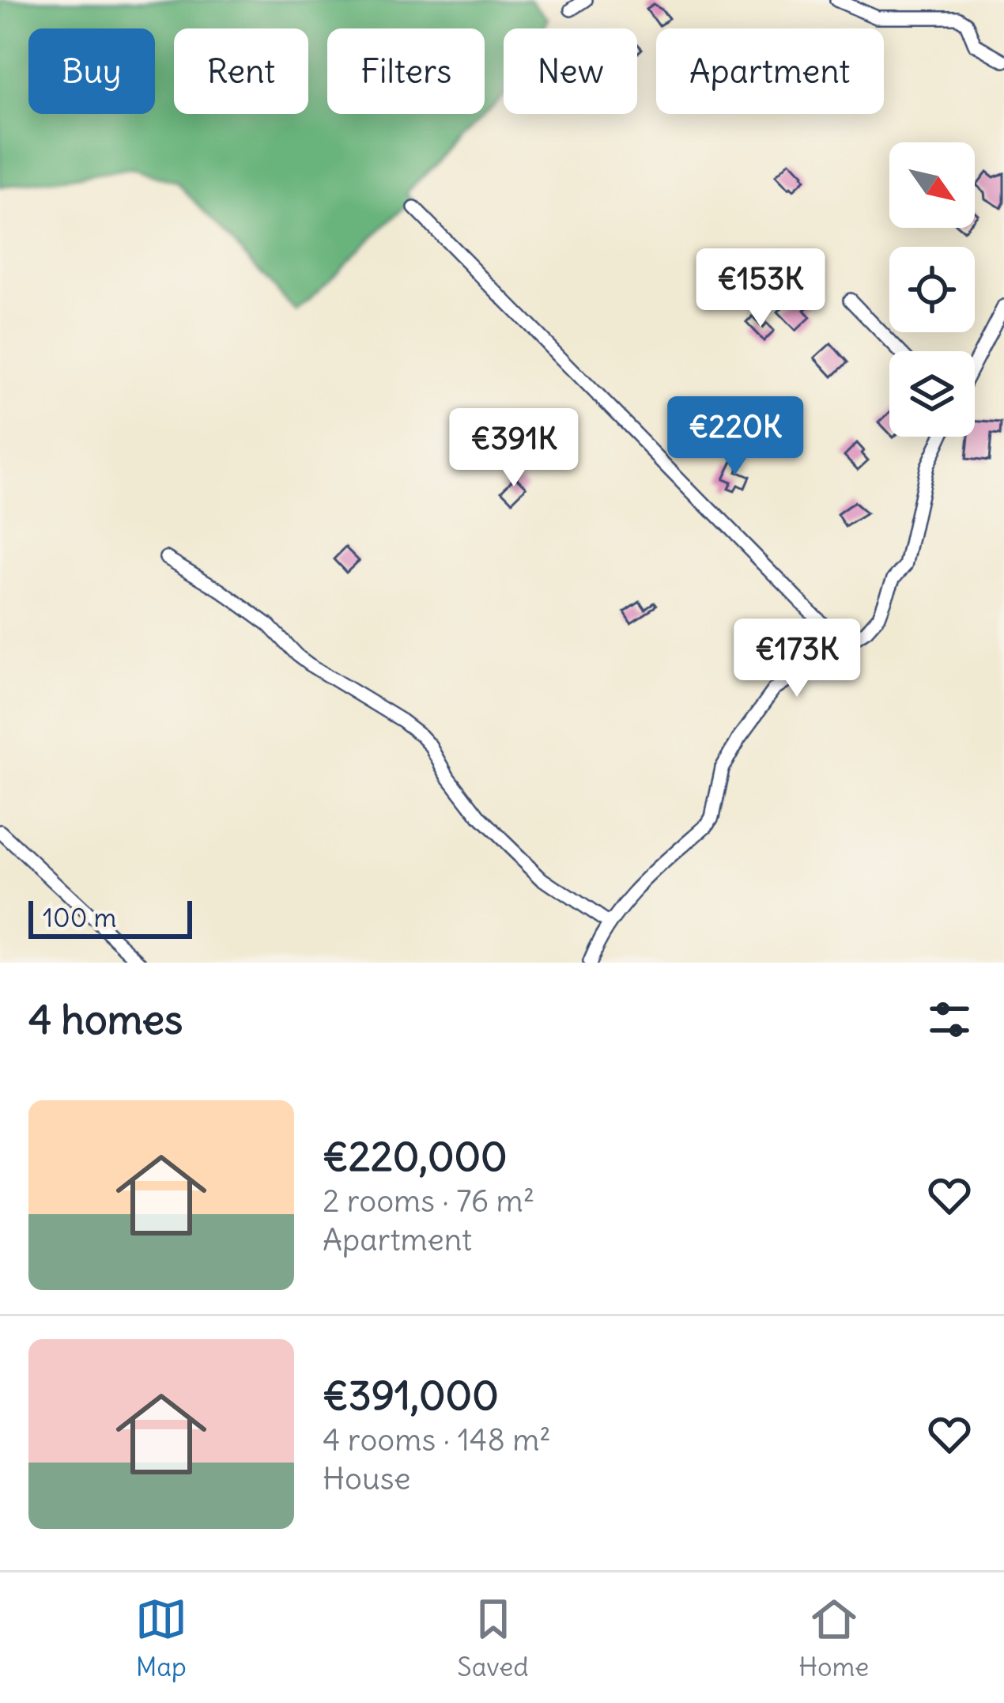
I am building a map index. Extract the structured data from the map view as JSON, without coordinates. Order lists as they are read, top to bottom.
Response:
{
  "scale_bar": "100 m",
  "north": "bottom right",
  "page": {
    "chip": [
      "Buy",
      "Rent",
      "Filters",
      "New",
      "Apartment"
    ],
    "price": [
      "€153K",
      "€220K",
      "€391K",
      "€173K"
    ],
    "scale": "100 m",
    "heading": "4 homes",
    "list": [
      {
        "name": "€220,000",
        "note": "2 rooms · 76 m² · Apartment"
      },
      {
        "name": "€391,000",
        "note": "4 rooms · 148 m² · House"
      }
    ],
    "tabs": ["Map", "Saved", "Home"]
  }
}
